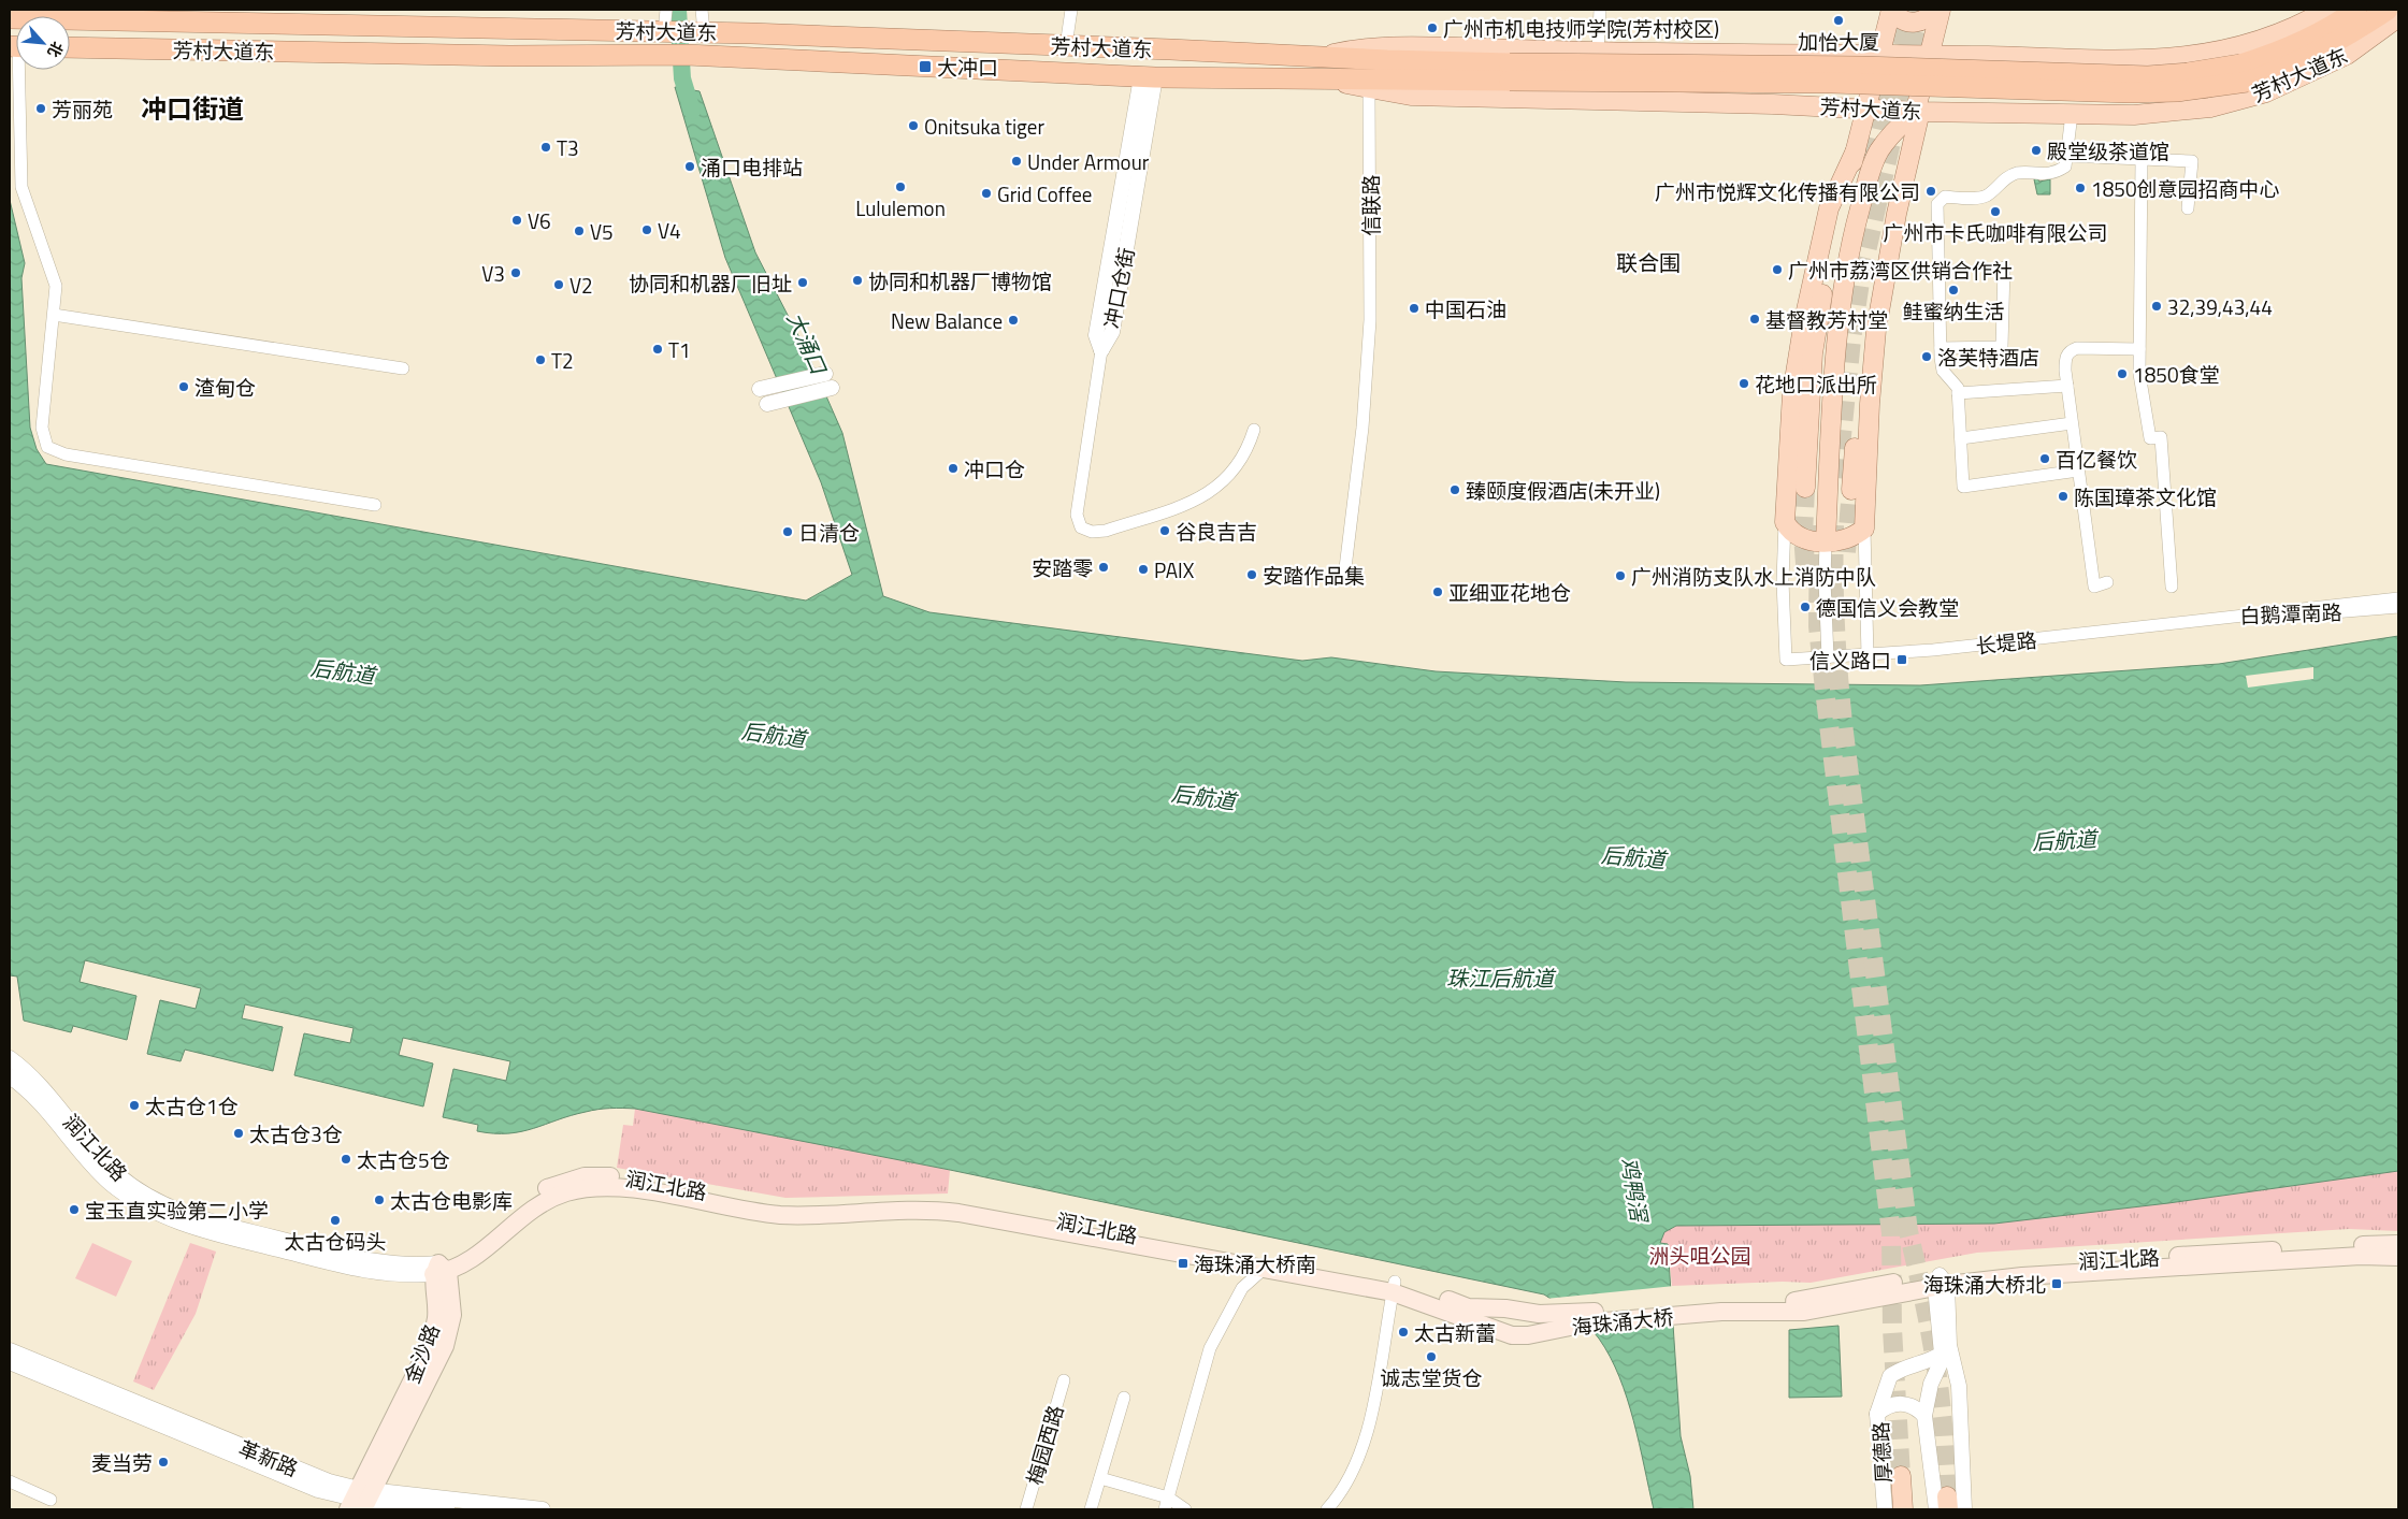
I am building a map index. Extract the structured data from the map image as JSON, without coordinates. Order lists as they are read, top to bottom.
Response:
{
  "streets": {
    "highway": ["芳村大道东"],
    "main road": ["润江北路", "海珠涌大桥", "金沙路"],
    "street": [
      "信联路",
      "冲口仓街",
      "白鹅潭南路",
      "长堤路",
      "梅园西路",
      "厚德路",
      "革新路"
    ]
  },
  "crossings": [
    ["芳村大道东", "信联路"],
    ["芳村大道东", "冲口仓街"],
    ["白鹅潭南路", "长堤路"],
    ["润江北路", "海珠涌大桥"],
    ["润江北路", "金沙路"],
    ["金沙路", "革新路"]
  ],
  "districts": ["冲口街道", "联合围"],
  "water": [
    "大涌口",
    "后航道",
    "珠江后航道",
    "鸡鸭滘"
  ],
  "parks": ["洲头咀公园"],
  "places": {
    "other": [
      "加怡大厦",
      "广州市机电技师学院(芳村校区)",
      "芳丽苑",
      "Onitsuka tiger",
      "T3",
      "殿堂级茶道馆",
      "Under Armour",
      "涌口电排站",
      "Lululemon",
      "1850创意园招商中心",
      "广州市悦辉文化传播有限公司",
      "Grid Coffee",
      "广州市卡氏咖啡有限公司",
      "V6",
      "V4",
      "V5",
      "广州市荔湾区供销合作社",
      "V3",
      "协同和机器厂博物馆",
      "协同和机器厂旧址",
      "V2",
      "鲑蜜纳生活",
      "32,39,43,44",
      "中国石油",
      "基督教芳村堂",
      "New Balance",
      "T1",
      "洛芙特酒店",
      "T2",
      "1850食堂",
      "花地口派出所",
      "渣甸仓",
      "百亿餐饮",
      "冲口仓",
      "臻颐度假酒店(未开业)",
      "陈国璋茶文化馆",
      "谷良吉吉",
      "日清仓",
      "安踏零",
      "PAIX",
      "安踏作品集",
      "广州消防支队水上消防中队",
      "亚细亚花地仓",
      "德国信义会教堂",
      "太古仓1仓",
      "太古仓3仓",
      "太古仓5仓",
      "太古仓电影库",
      "宝玉直实验第二小学",
      "太古仓码头",
      "太古新蕾",
      "诚志堂货仓",
      "麦当劳"
    ],
    "transit": [
      "大冲口",
      "信义路口",
      "海珠涌大桥南",
      "海珠涌大桥北"
    ]
  },
  "north": "bottom right"
}
